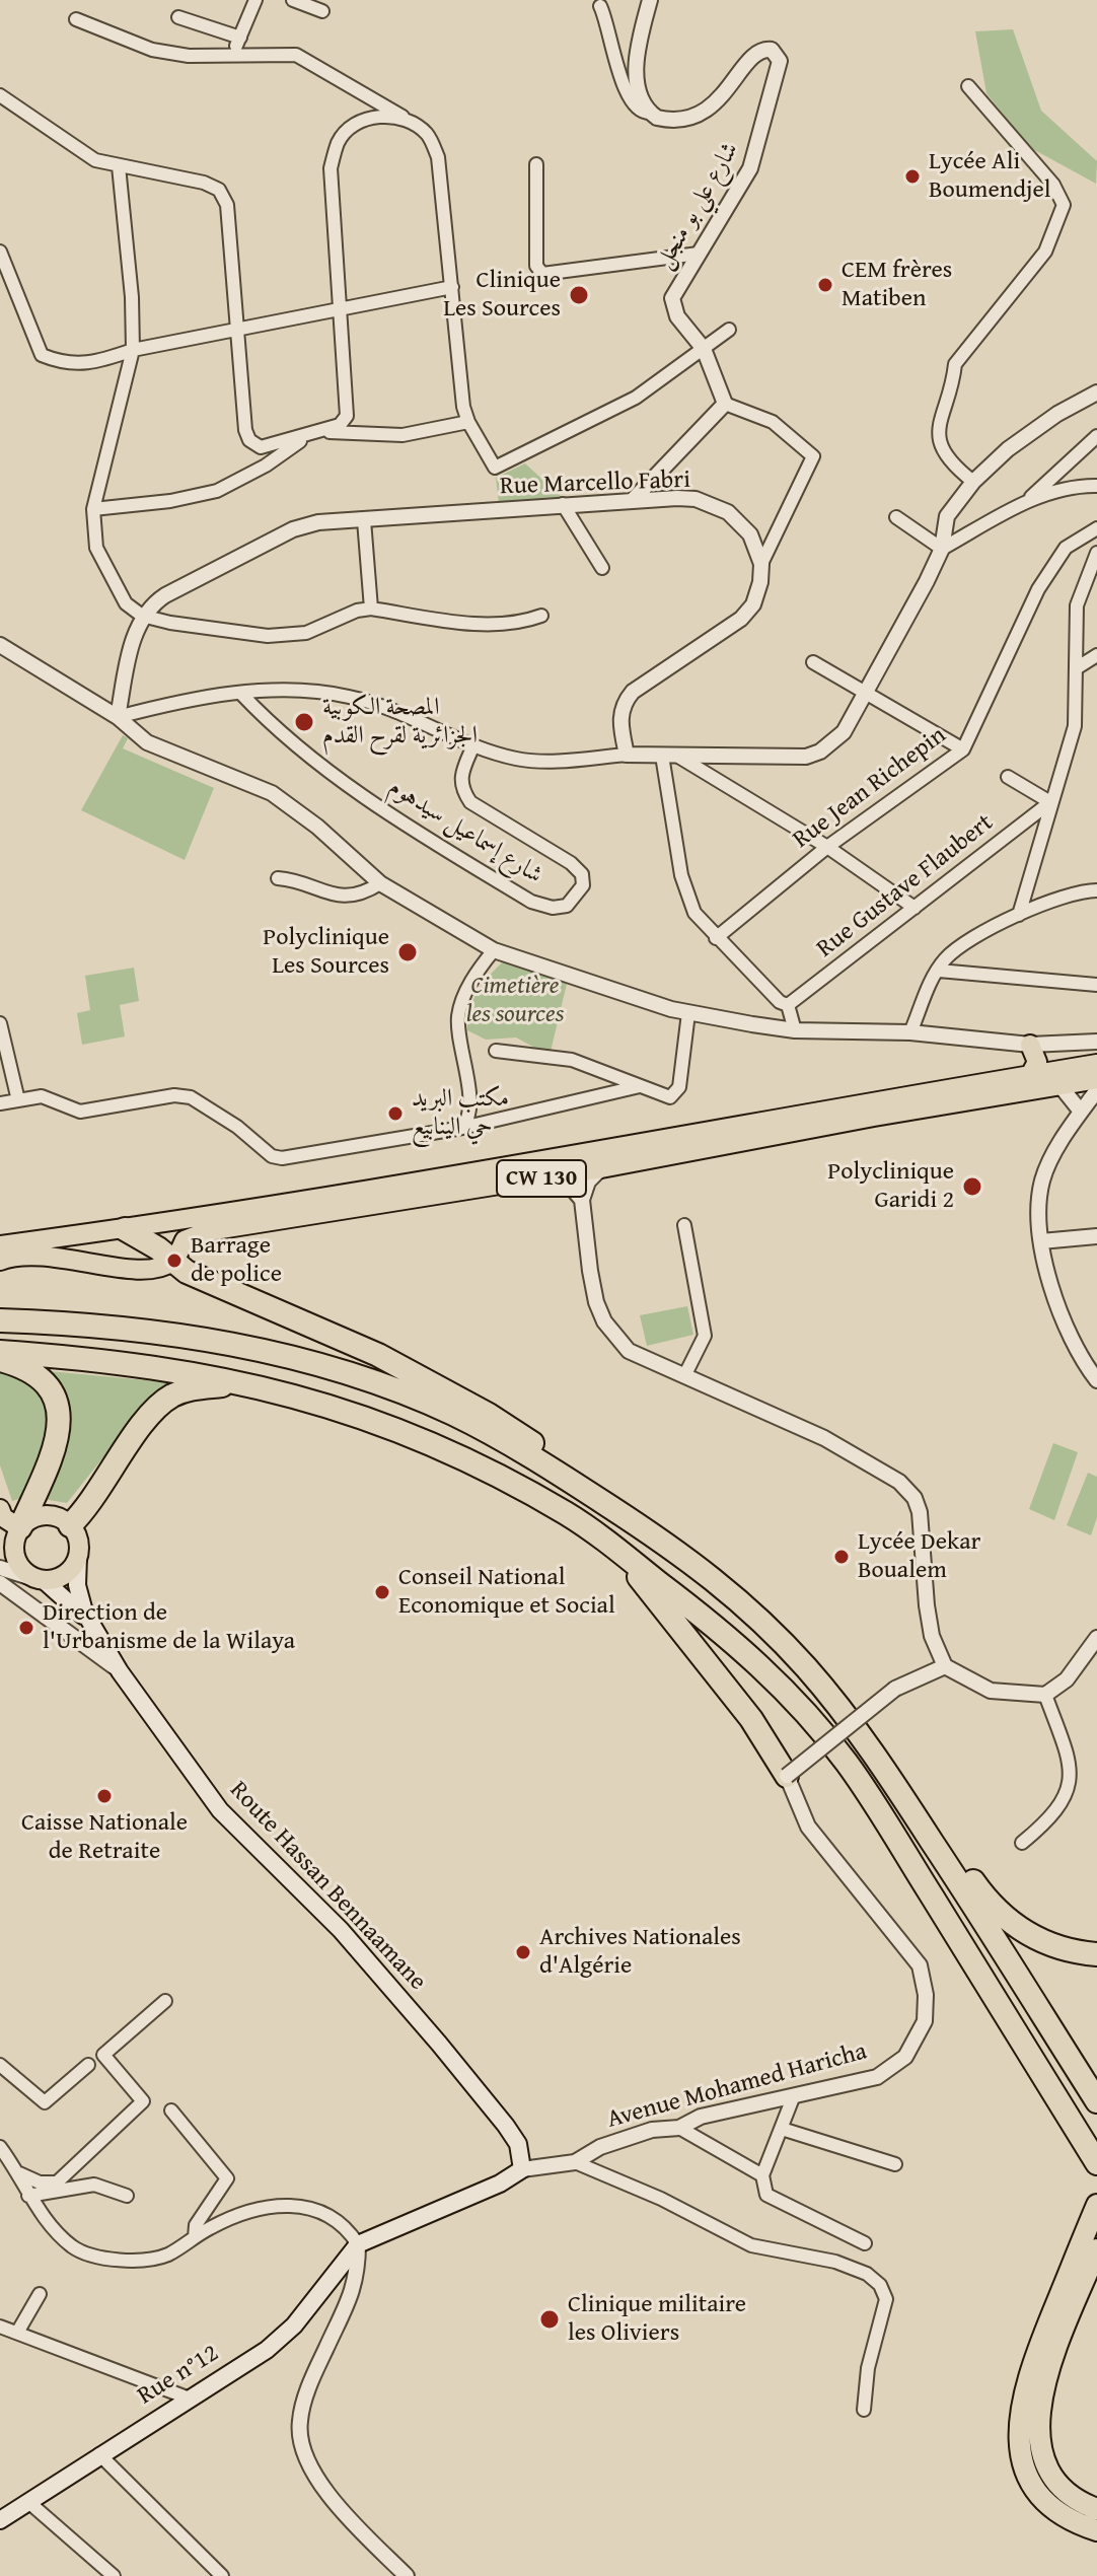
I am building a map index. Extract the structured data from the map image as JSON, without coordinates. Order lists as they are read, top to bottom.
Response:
{
  "streets": {
    "main road": [
      "CW 130",
      "Route Hassan Bennaamane",
      "Avenue Mohamed Haricha",
      "Rue n°12"
    ],
    "street": [
      "شارع علي بو منجل",
      "Rue Marcello Fabri",
      "Rue Jean Richepin",
      "شارع إسماعيل سيدهوم",
      "Rue Gustave Flaubert"
    ]
  },
  "crossings": [
    ["Route Hassan Bennaamane", "Avenue Mohamed Haricha"],
    ["Avenue Mohamed Haricha", "Rue n°12"]
  ],
  "parks": ["Cimetière les sources"],
  "places": [
    "Lycée Ali Boumendjel",
    "CEM frères Matiben",
    "Clinique Les Sources",
    "المصحة الكوبية الجزائرية لقرح القدم",
    "Polyclinique Les Sources",
    "مكتب البريد حي الينابيع",
    "Polyclinique Garidi 2",
    "Barrage de police",
    "Lycée Dekar Boualem",
    "Conseil National Economique et Social",
    "Direction de l'Urbanisme de la Wilaya",
    "Caisse Nationale de Retraite",
    "Archives Nationales d'Algérie",
    "Clinique militaire les Oliviers"
  ]
}
